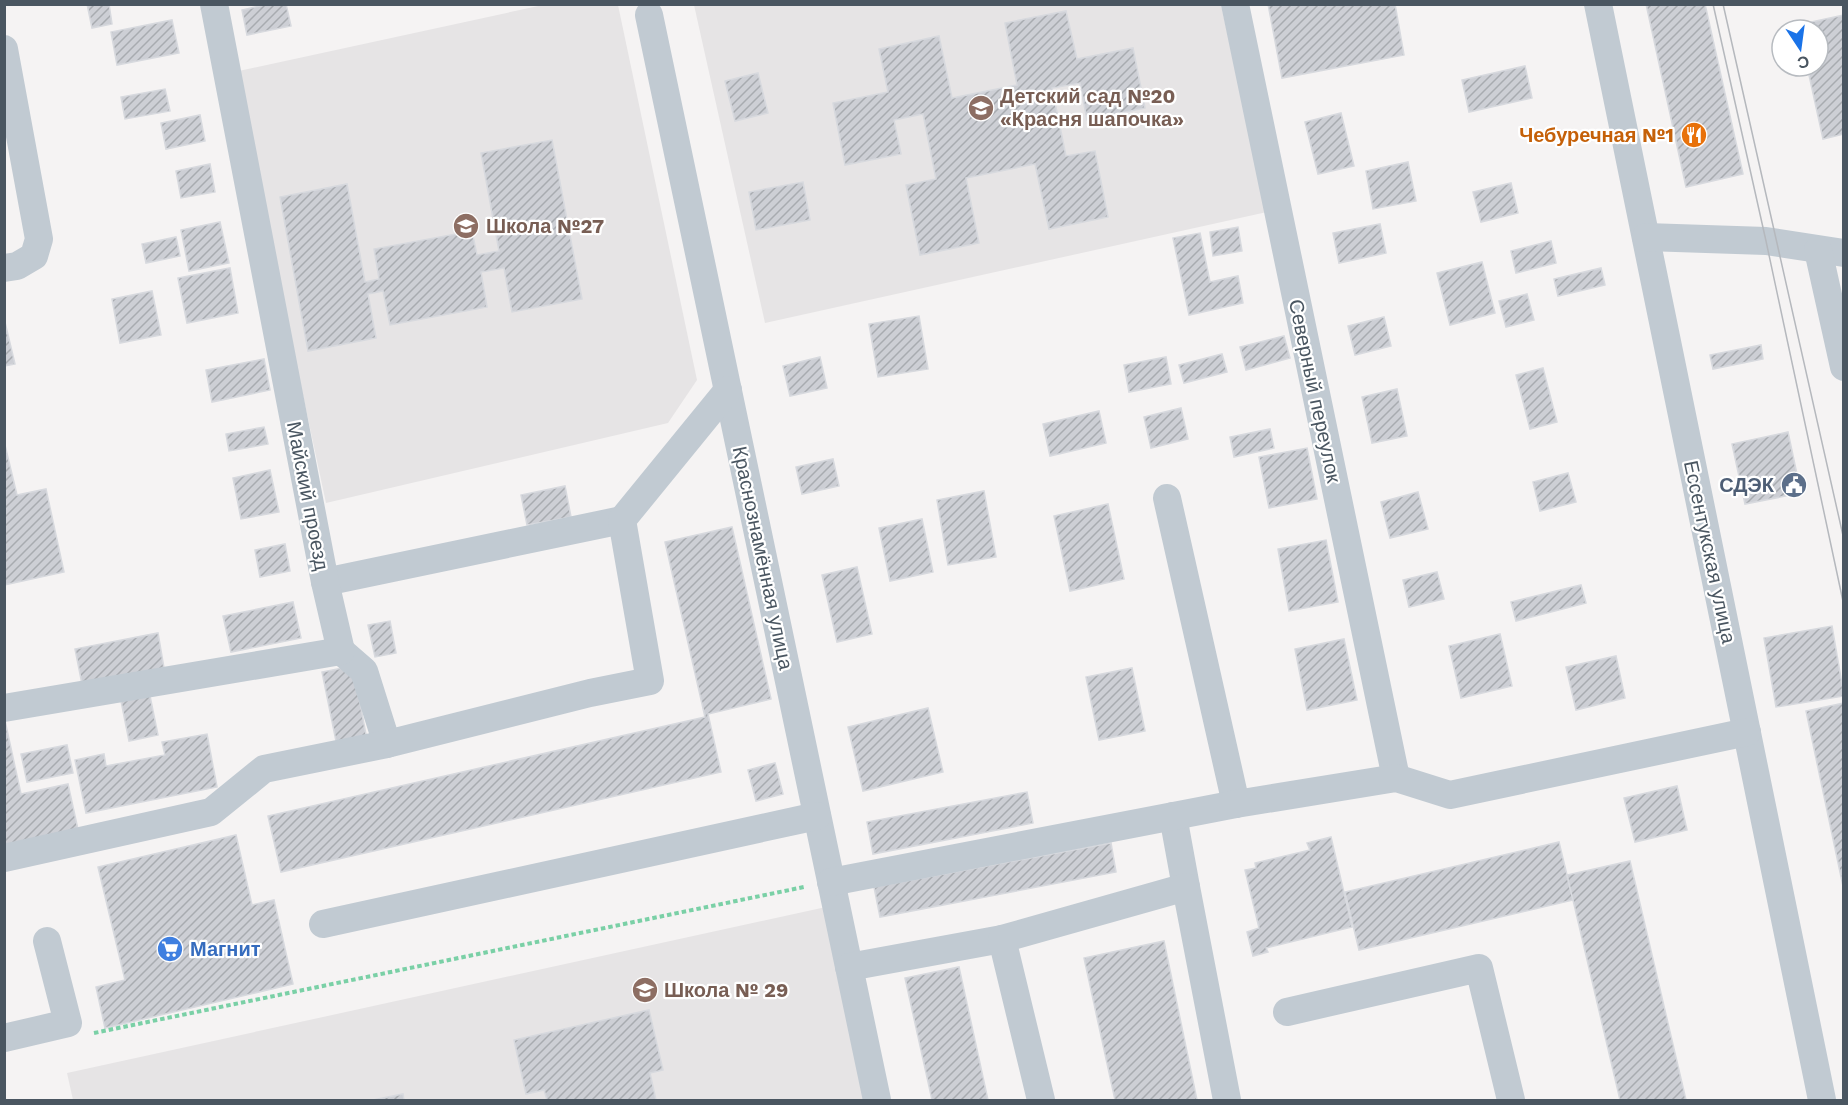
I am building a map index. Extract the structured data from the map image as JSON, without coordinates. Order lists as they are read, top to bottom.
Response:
{
  "streets": {
    "street": [
      "Северный переулок",
      "Майский проезд",
      "Ессентукская улица",
      "Краснознамённая улица"
    ]
  },
  "places": {
    "school or university": ["Детский сад №20 «Красня шапочка»", "Школа №27", "Школа № 29"],
    "restaurant": ["Чебуречная №1"],
    "public building": ["СДЭК"],
    "supermarket": ["Магнит"]
  },
  "north": "bottom"
}
